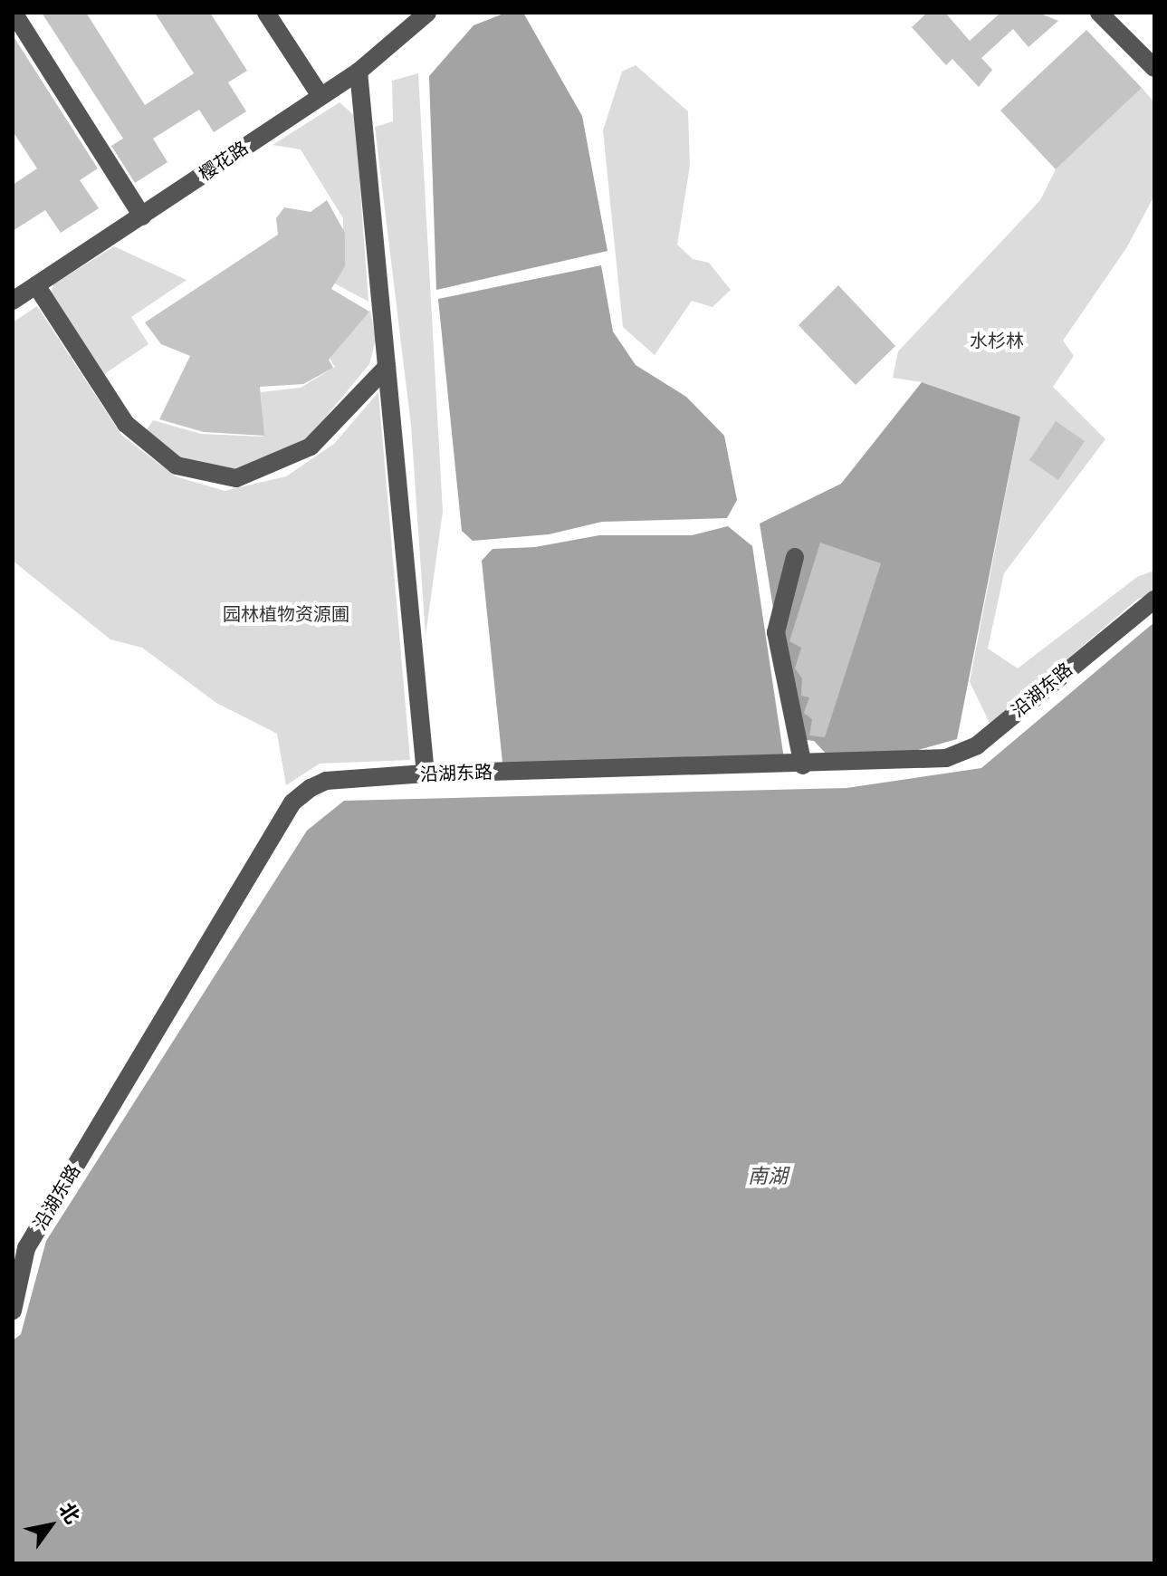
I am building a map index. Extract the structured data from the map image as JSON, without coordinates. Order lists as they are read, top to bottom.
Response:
{
  "streets": {
    "street": ["樱花路", "沿湖东路"]
  },
  "water": ["南湖"],
  "parks": ["水杉林", "园林植物资源圃"],
  "north": "top right"
}
